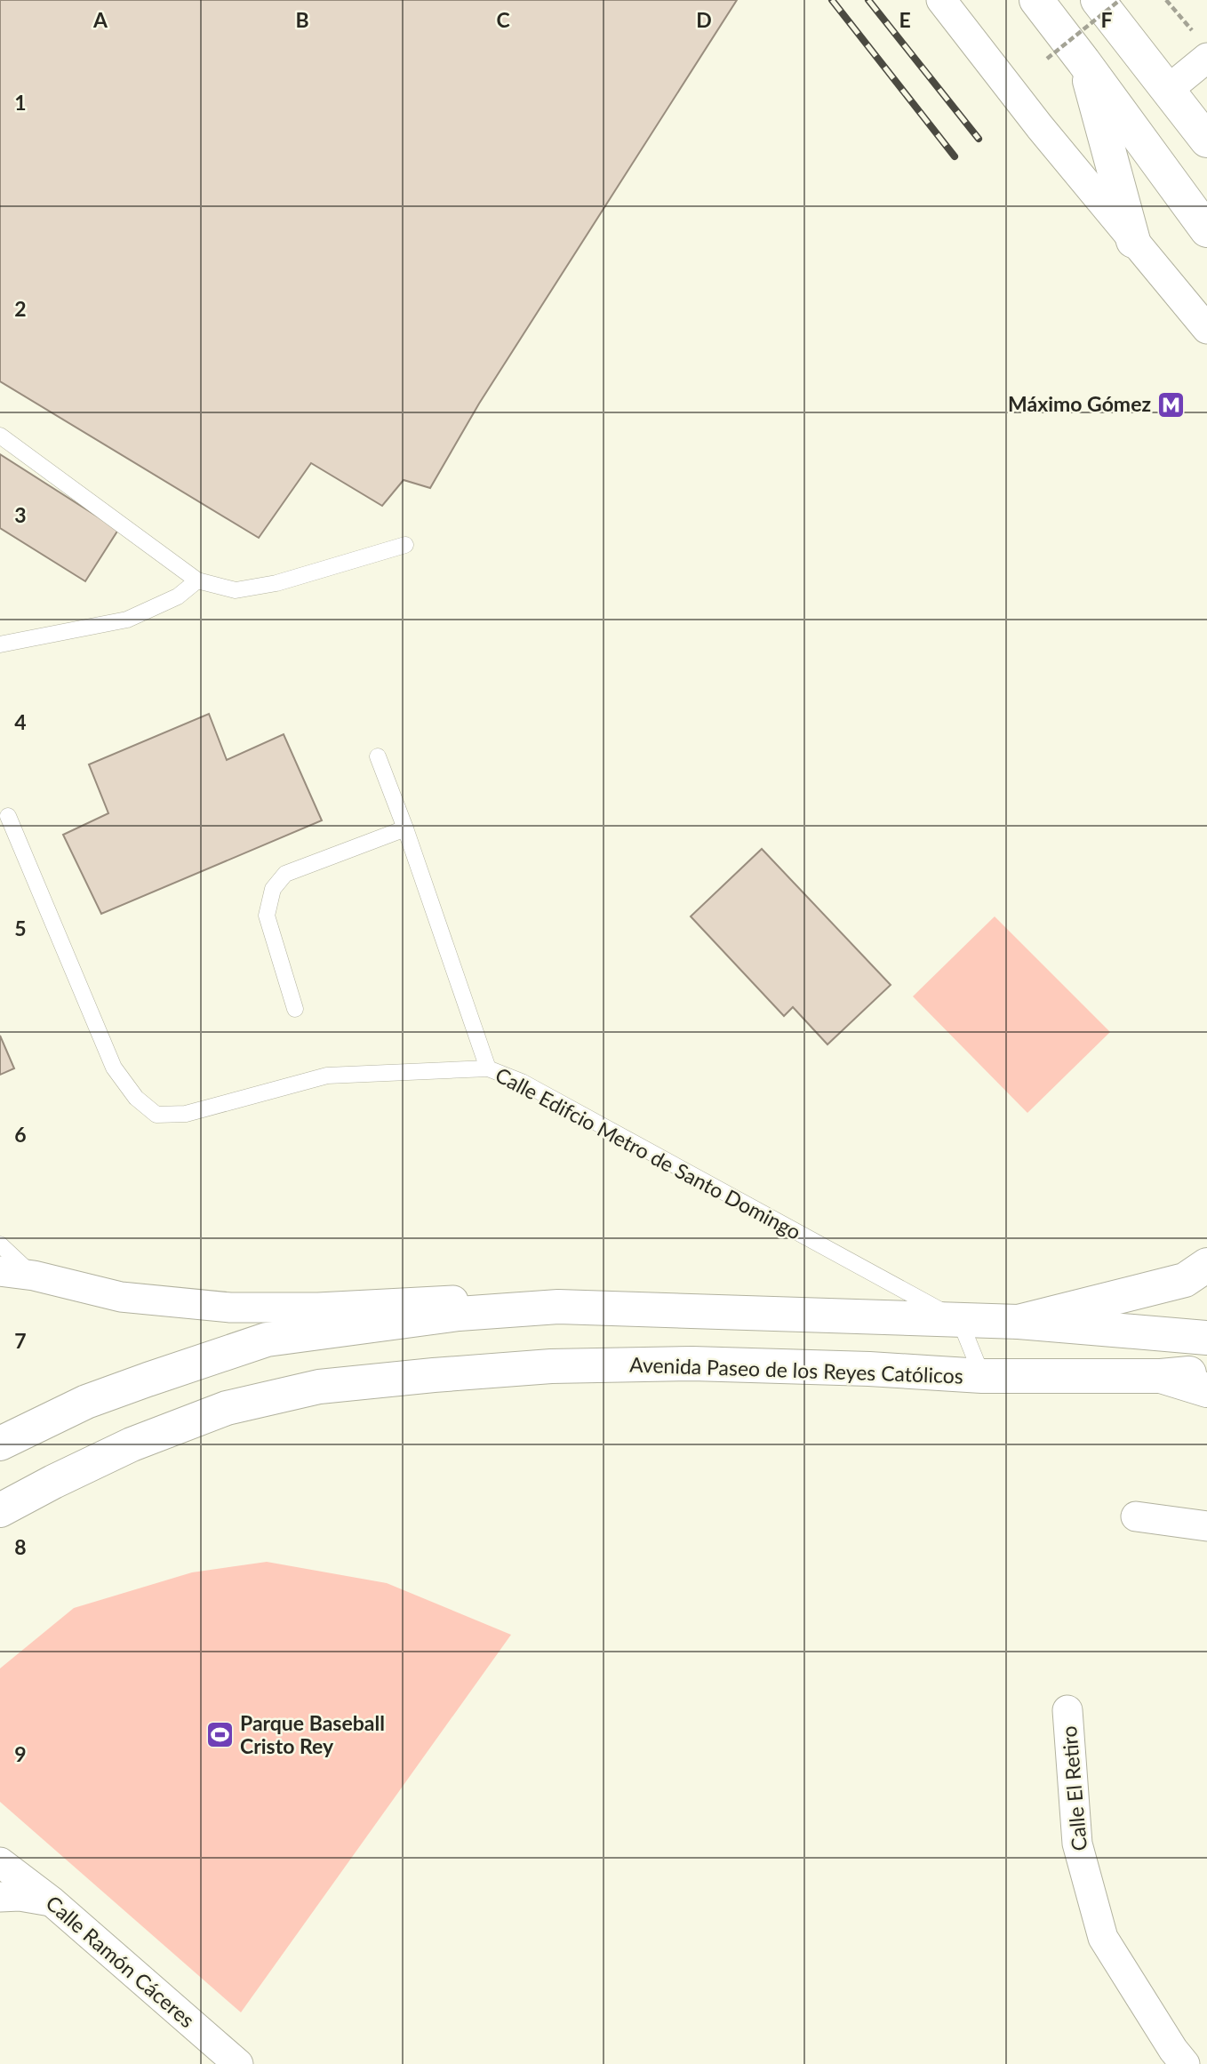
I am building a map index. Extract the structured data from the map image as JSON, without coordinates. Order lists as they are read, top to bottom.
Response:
{
  "streets": {
    "main road": ["Avenida Paseo de los Reyes Católicos"],
    "street": ["Calle El Retiro", "Calle Ramón Cáceres"],
    "lane": ["Calle Edifcio Metro de Santo Domingo"]
  },
  "places": {
    "metro station": ["Máximo Gómez"],
    "sports": ["Parque Baseball Cristo Rey"]
  },
  "grid": {
    "columns": [
      "A",
      "B",
      "C",
      "D",
      "E",
      "F"
    ],
    "rows": [
      "1",
      "2",
      "3",
      "4",
      "5",
      "6",
      "7",
      "8",
      "9"
    ]
  }
}
